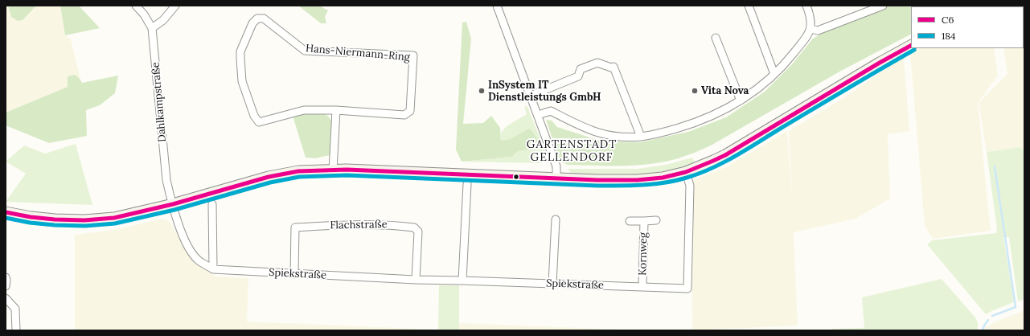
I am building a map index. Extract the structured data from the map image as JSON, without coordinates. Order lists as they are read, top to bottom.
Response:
{
  "streets": {
    "street": [
      "Hans-Niermann-Ring",
      "Dahlkampstraße",
      "Flachstraße",
      "Kornweg",
      "Spiekstraße"
    ]
  },
  "crossings": [
    ["Dahlkampstraße", "Spiekstraße"],
    ["Flachstraße", "Spiekstraße"],
    ["Kornweg", "Spiekstraße"]
  ],
  "districts": ["GARTENSTADT GELLENDORF"],
  "places": ["InSystem IT Dienstleistungs GmbH", "Vita Nova"],
  "lines": ["transit line C6", "transit line 184"],
  "legend": ["C6", "184"]
}
